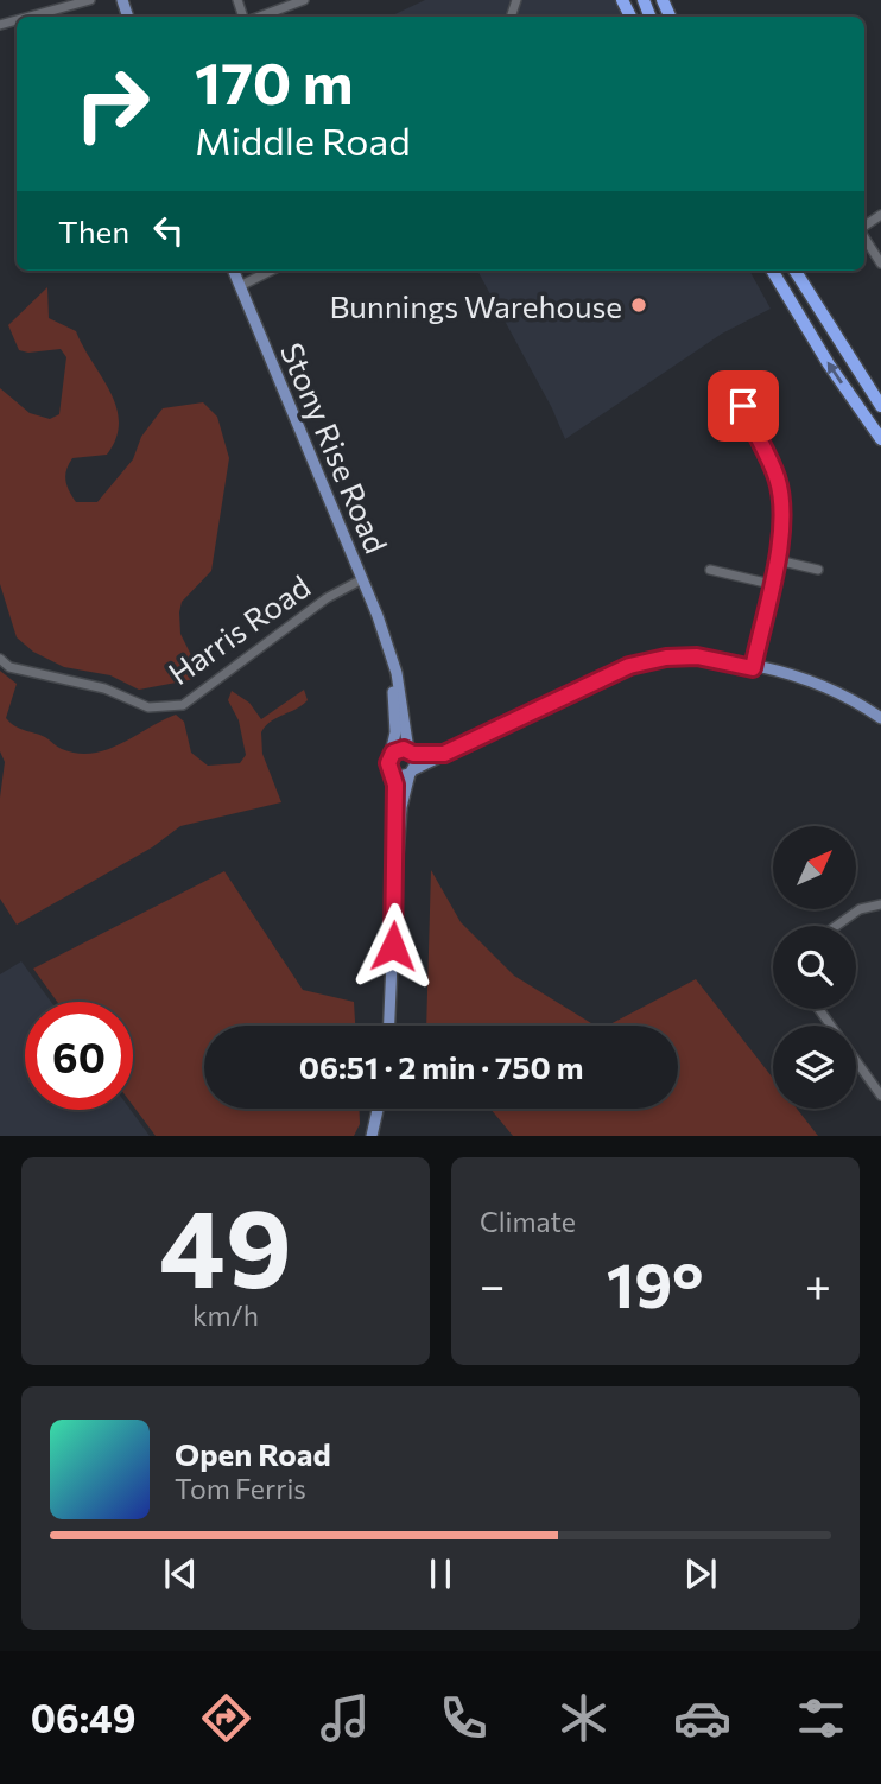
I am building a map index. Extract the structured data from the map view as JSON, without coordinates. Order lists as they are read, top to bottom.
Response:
{
  "streets": {
    "main road": ["Stony Rise Road"],
    "street": ["Harris Road"]
  },
  "crossings": [
    ["Stony Rise Road", "Harris Road"]
  ],
  "places": ["Bunnings Warehouse"],
  "north": "top right",
  "page": {
    "turn": ["170 m", "Middle Road"],
    "then": "Then",
    "limit": "60",
    "trip": "06:51 · 2 min · 750 m",
    "tile": [
      ["49", "km/h"],
      "Climate"
    ],
    "heat": ["−", "19°", "+"],
    "song": ["Open Road", "Tom Ferris"],
    "tabs": "06:49"
  }
}
